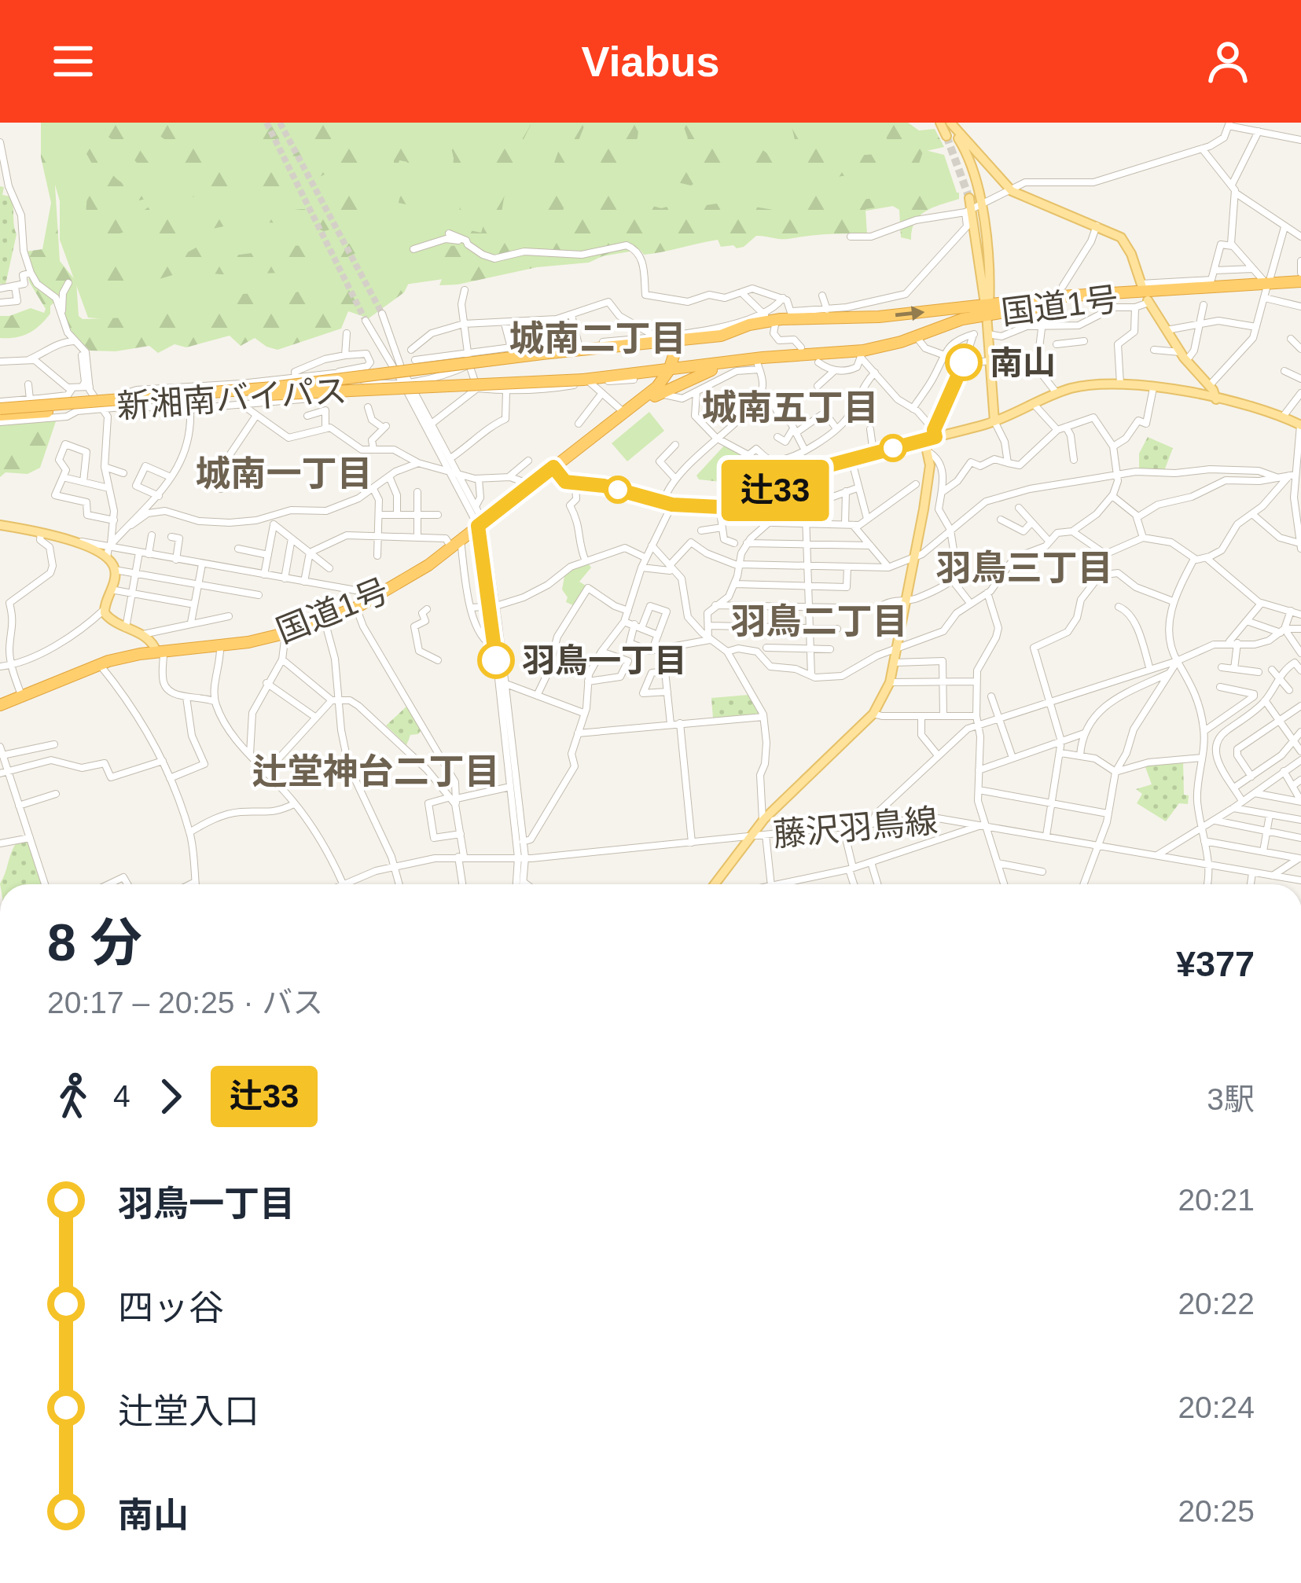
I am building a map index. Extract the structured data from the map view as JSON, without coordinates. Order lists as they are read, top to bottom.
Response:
{
  "streets": {
    "highway": ["国道1号", "新湘南バイパス"],
    "street": ["藤沢羽鳥線"]
  },
  "crossings": [
    ["国道1号", "新湘南バイパス"]
  ],
  "districts": [
    "城南二丁目",
    "城南五丁目",
    "城南一丁目",
    "羽鳥三丁目",
    "羽鳥二丁目",
    "辻堂神台二丁目"
  ],
  "places": ["南山", "羽鳥一丁目"],
  "lines": ["bus line 辻33"],
  "page": {
    "header": "Viabus",
    "on_map": "辻33",
    "heading": ["8 分", "20:17 – 20:25 · バス", "¥377"],
    "legs": ["4", "辻33", "3駅"],
    "list": [
      {
        "name": "羽鳥一丁目",
        "value": "20:21"
      },
      {
        "name": "四ッ谷",
        "value": "20:22"
      },
      {
        "name": "辻堂入口",
        "value": "20:24"
      },
      {
        "name": "南山",
        "value": "20:25"
      }
    ]
  }
}
